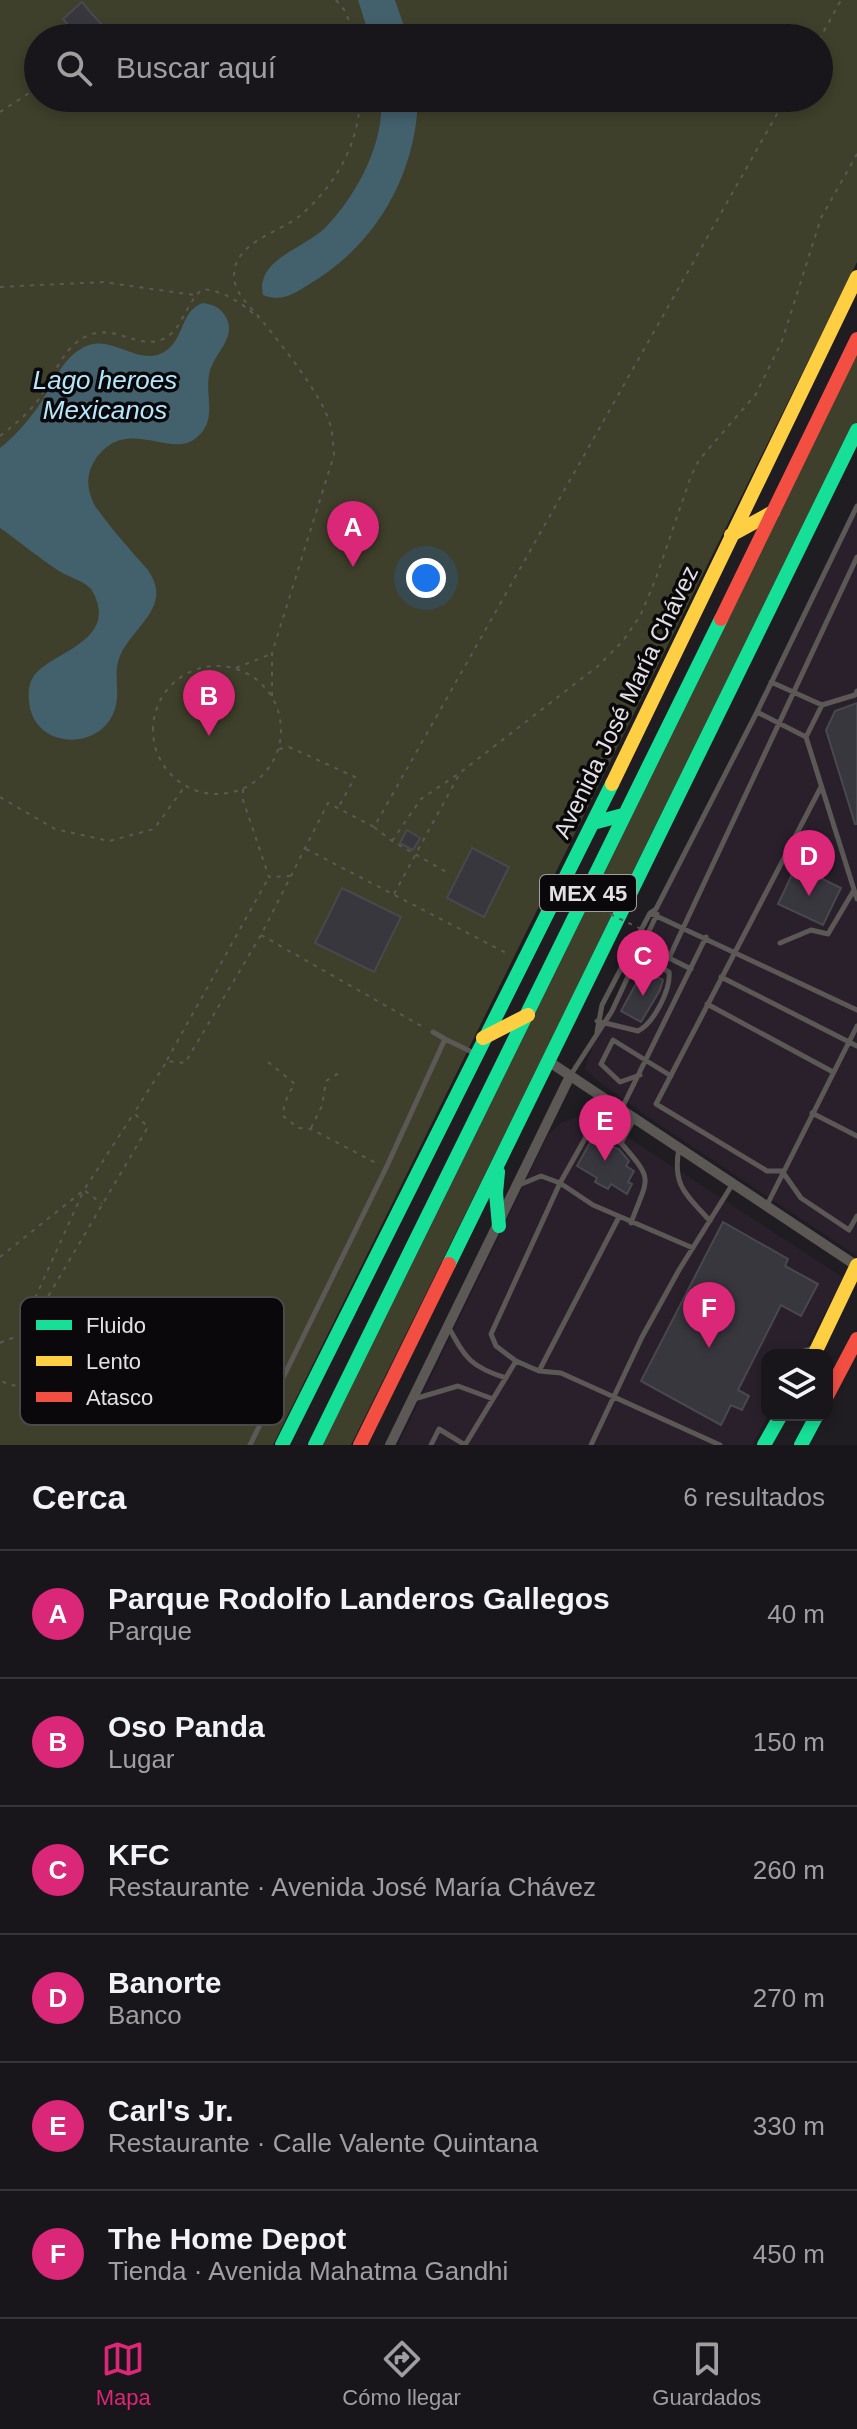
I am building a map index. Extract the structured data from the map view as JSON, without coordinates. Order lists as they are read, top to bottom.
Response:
{
  "streets": {
    "main road": ["Avenida José María Chávez", "MEX 45"]
  },
  "water": ["Lago heroes Mexicanos"],
  "legend": ["Fluido", "Lento", "Atasco"],
  "page": {
    "search": "Buscar aquí",
    "pins": [
      "A",
      "B",
      "D",
      "C",
      "E",
      "F"
    ],
    "heading": ["Cerca", "6 resultados"],
    "list": [
      {
        "mark": "A",
        "name": "Parque Rodolfo Landeros Gallegos",
        "note": "Parque",
        "value": "40 m"
      },
      {
        "mark": "B",
        "name": "Oso Panda",
        "note": "Lugar",
        "value": "150 m"
      },
      {
        "mark": "C",
        "name": "KFC",
        "note": "Restaurante · Avenida José María Chávez",
        "value": "260 m"
      },
      {
        "mark": "D",
        "name": "Banorte",
        "note": "Banco",
        "value": "270 m"
      },
      {
        "mark": "E",
        "name": "Carl's Jr.",
        "note": "Restaurante · Calle Valente Quintana",
        "value": "330 m"
      },
      {
        "mark": "F",
        "name": "The Home Depot",
        "note": "Tienda · Avenida Mahatma Gandhi",
        "value": "450 m"
      }
    ],
    "nav": ["Mapa", "Cómo llegar", "Guardados"]
  }
}
